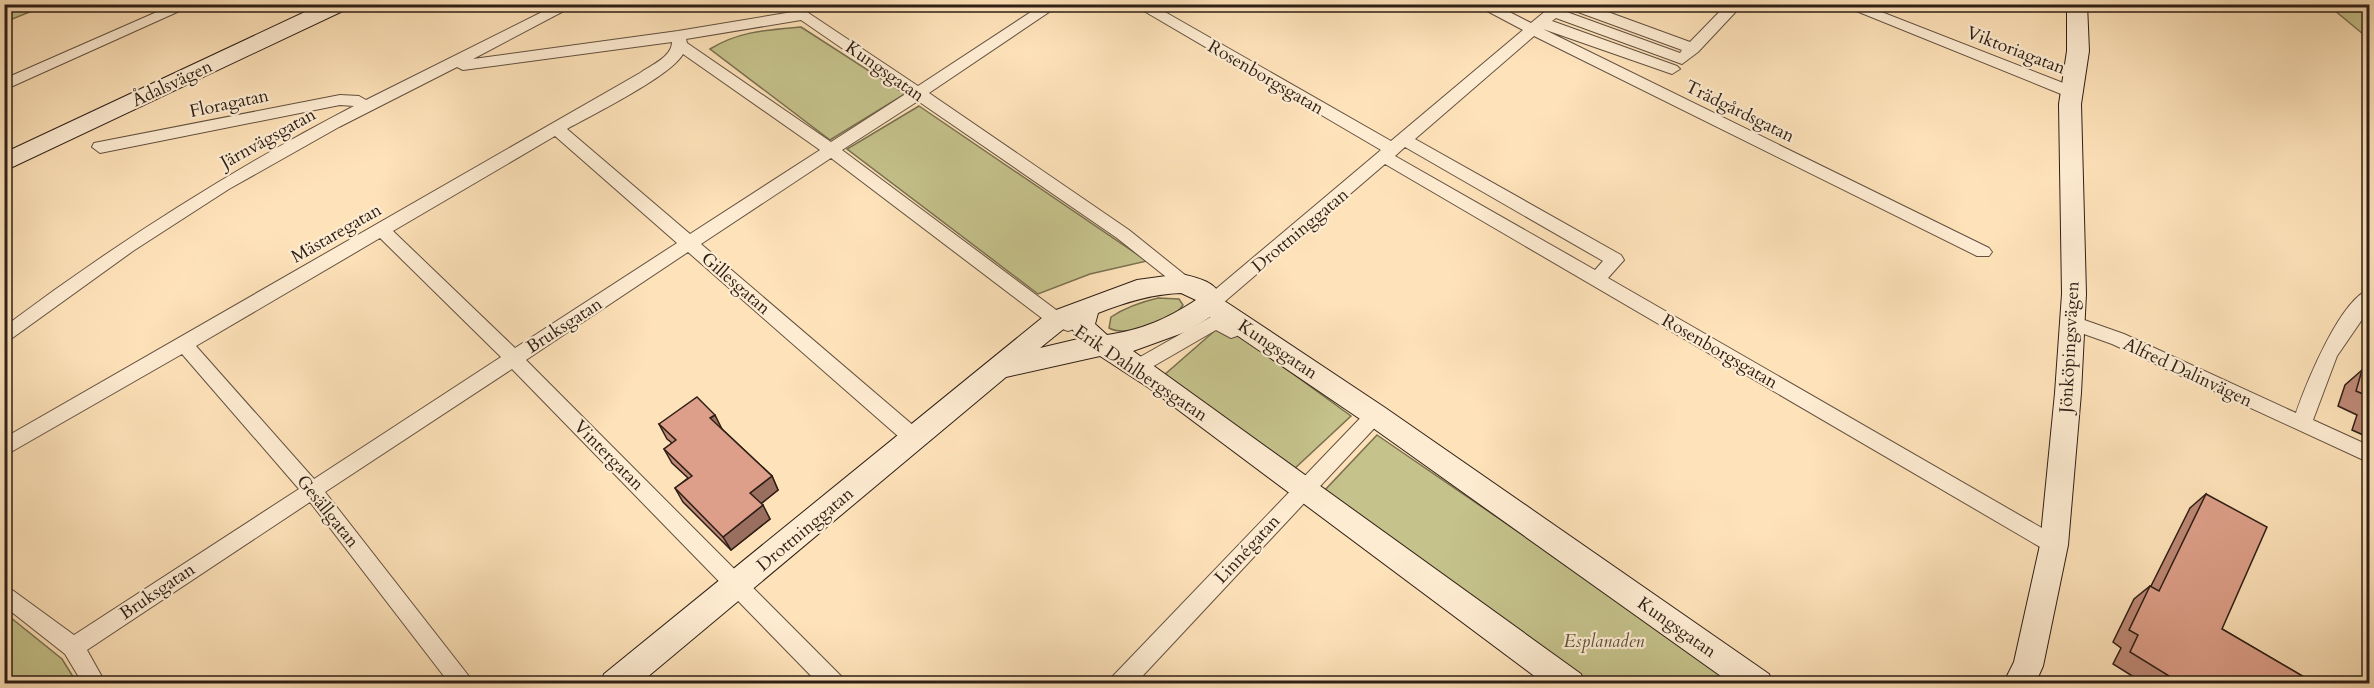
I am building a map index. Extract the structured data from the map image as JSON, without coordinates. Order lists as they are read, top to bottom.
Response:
{
  "streets": {
    "street": [
      "Viktoriagatan",
      "Kungsgatan",
      "Rosenborgsgatan",
      "Ådalsvägen",
      "Floragatan",
      "Trädgårdsgatan",
      "Järnvägsgatan",
      "Drottninggatan",
      "Mästaregatan",
      "Gillesgatan",
      "Bruksgatan",
      "Jönköpingsvägen",
      "Alfred Dalinvägen",
      "Erik Dahlbergsgatan",
      "Vintergatan",
      "Gesällgatan",
      "Linnégatan"
    ]
  },
  "crossings": [
    ["Viktoriagatan", "Jönköpingsvägen"],
    ["Kungsgatan", "Drottninggatan"],
    ["Kungsgatan", "Bruksgatan"],
    ["Kungsgatan", "Linnégatan"],
    ["Rosenborgsgatan", "Drottninggatan"],
    ["Rosenborgsgatan", "Jönköpingsvägen"],
    ["Floragatan", "Järnvägsgatan"],
    ["Trädgårdsgatan", "Drottninggatan"],
    ["Drottninggatan", "Gillesgatan"],
    ["Drottninggatan", "Erik Dahlbergsgatan"],
    ["Drottninggatan", "Vintergatan"],
    ["Mästaregatan", "Gillesgatan"],
    ["Mästaregatan", "Erik Dahlbergsgatan"],
    ["Mästaregatan", "Vintergatan"],
    ["Mästaregatan", "Gesällgatan"],
    ["Gillesgatan", "Bruksgatan"],
    ["Bruksgatan", "Erik Dahlbergsgatan"],
    ["Bruksgatan", "Vintergatan"],
    ["Bruksgatan", "Gesällgatan"],
    ["Jönköpingsvägen", "Alfred Dalinvägen"],
    ["Erik Dahlbergsgatan", "Linnégatan"]
  ],
  "parks": ["Esplanaden"]
}
